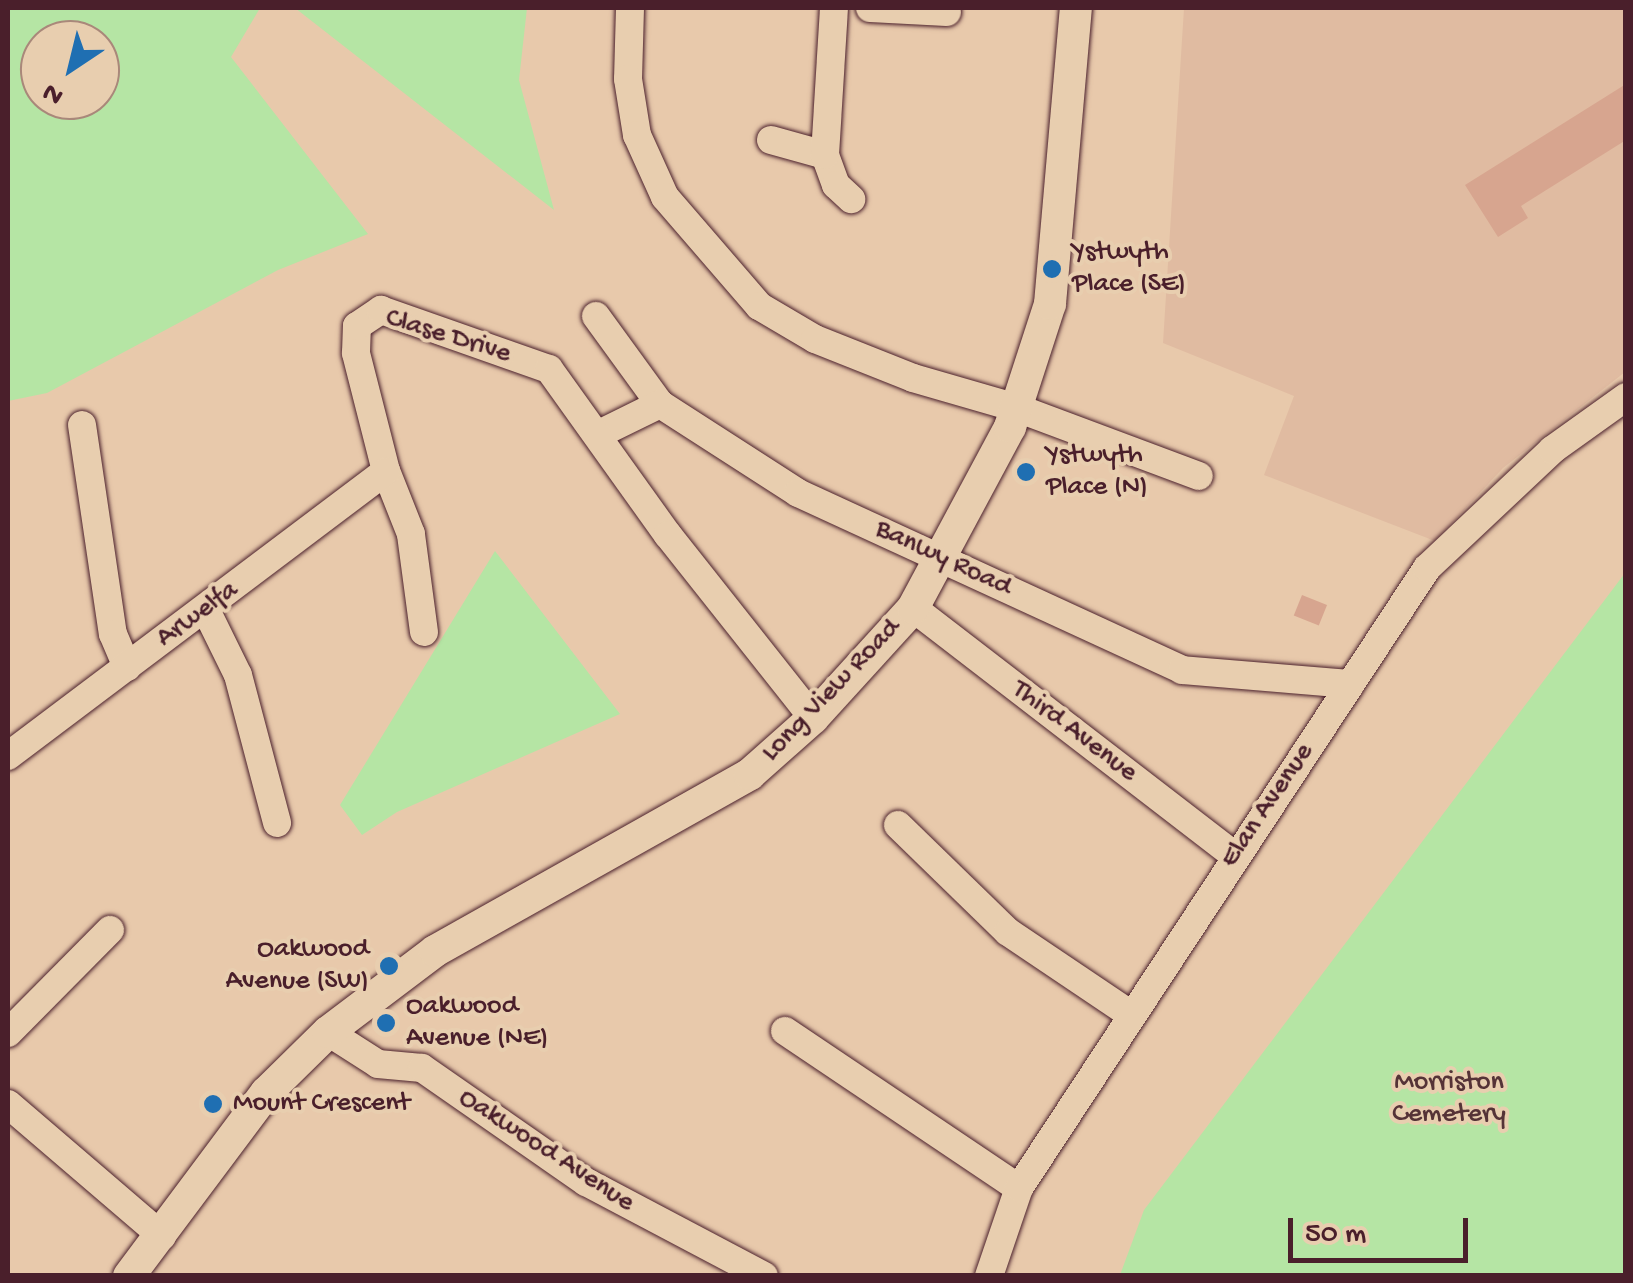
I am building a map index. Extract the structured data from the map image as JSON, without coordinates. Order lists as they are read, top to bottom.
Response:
{
  "streets": {
    "street": [
      "Clase Drive",
      "Banwy Road",
      "Arwelfa",
      "Long View Road",
      "Third Avenue",
      "Elan Avenue",
      "Oakwood Avenue"
    ]
  },
  "crossings": [
    ["Clase Drive", "Arwelfa"],
    ["Banwy Road", "Long View Road"],
    ["Banwy Road", "Elan Avenue"],
    ["Long View Road", "Third Avenue"],
    ["Long View Road", "Oakwood Avenue"],
    ["Third Avenue", "Elan Avenue"]
  ],
  "parks": ["Morriston Cemetery"],
  "places": [
    "Ystwyth Place (SE)",
    "Ystwyth Place (N)",
    "Oakwood Avenue (SW)",
    "Oakwood Avenue (NE)",
    "Mount Crescent"
  ],
  "scale_bar": "50 m",
  "north": "bottom left"
}
